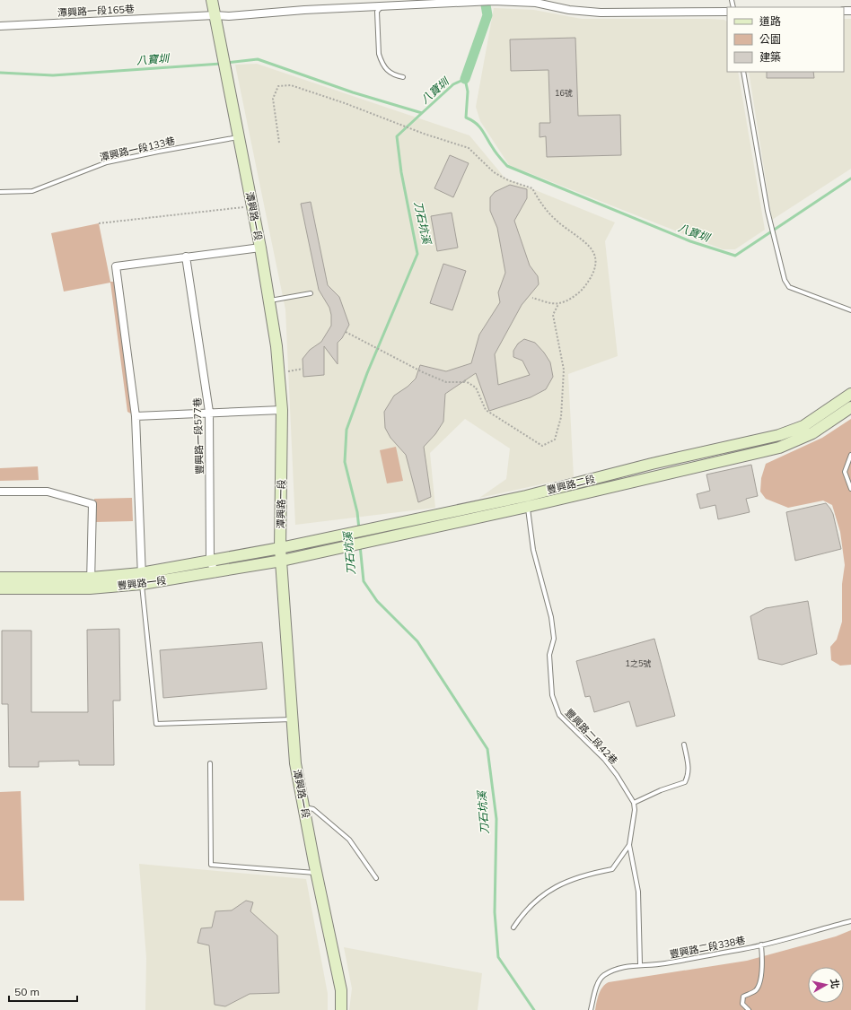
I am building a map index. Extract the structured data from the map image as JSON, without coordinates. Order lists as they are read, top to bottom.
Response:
{
  "streets": {
    "street": [
      "潭興路一段165巷",
      "潭興路一段",
      "豐興路一段577巷",
      "豐興路二段",
      "豐興路一段"
    ],
    "lane": ["潭興路一段133巷", "豐興路二段42巷", "豐興路二段338巷"]
  },
  "crossings": [
    ["潭興路一段165巷", "潭興路一段"],
    ["潭興路一段133巷", "潭興路一段"],
    ["潭興路一段", "豐興路二段"],
    ["潭興路一段", "豐興路一段"],
    ["豐興路一段577巷", "豐興路一段"],
    ["豐興路二段", "豐興路一段"],
    ["豐興路二段", "豐興路二段42巷"]
  ],
  "water": ["八寶圳", "刀石坑溪"],
  "house_numbers": ["16號", "1之5號"],
  "legend": ["道路", "公園", "建築"],
  "scale_bar": "50 m",
  "north": "right"
}
